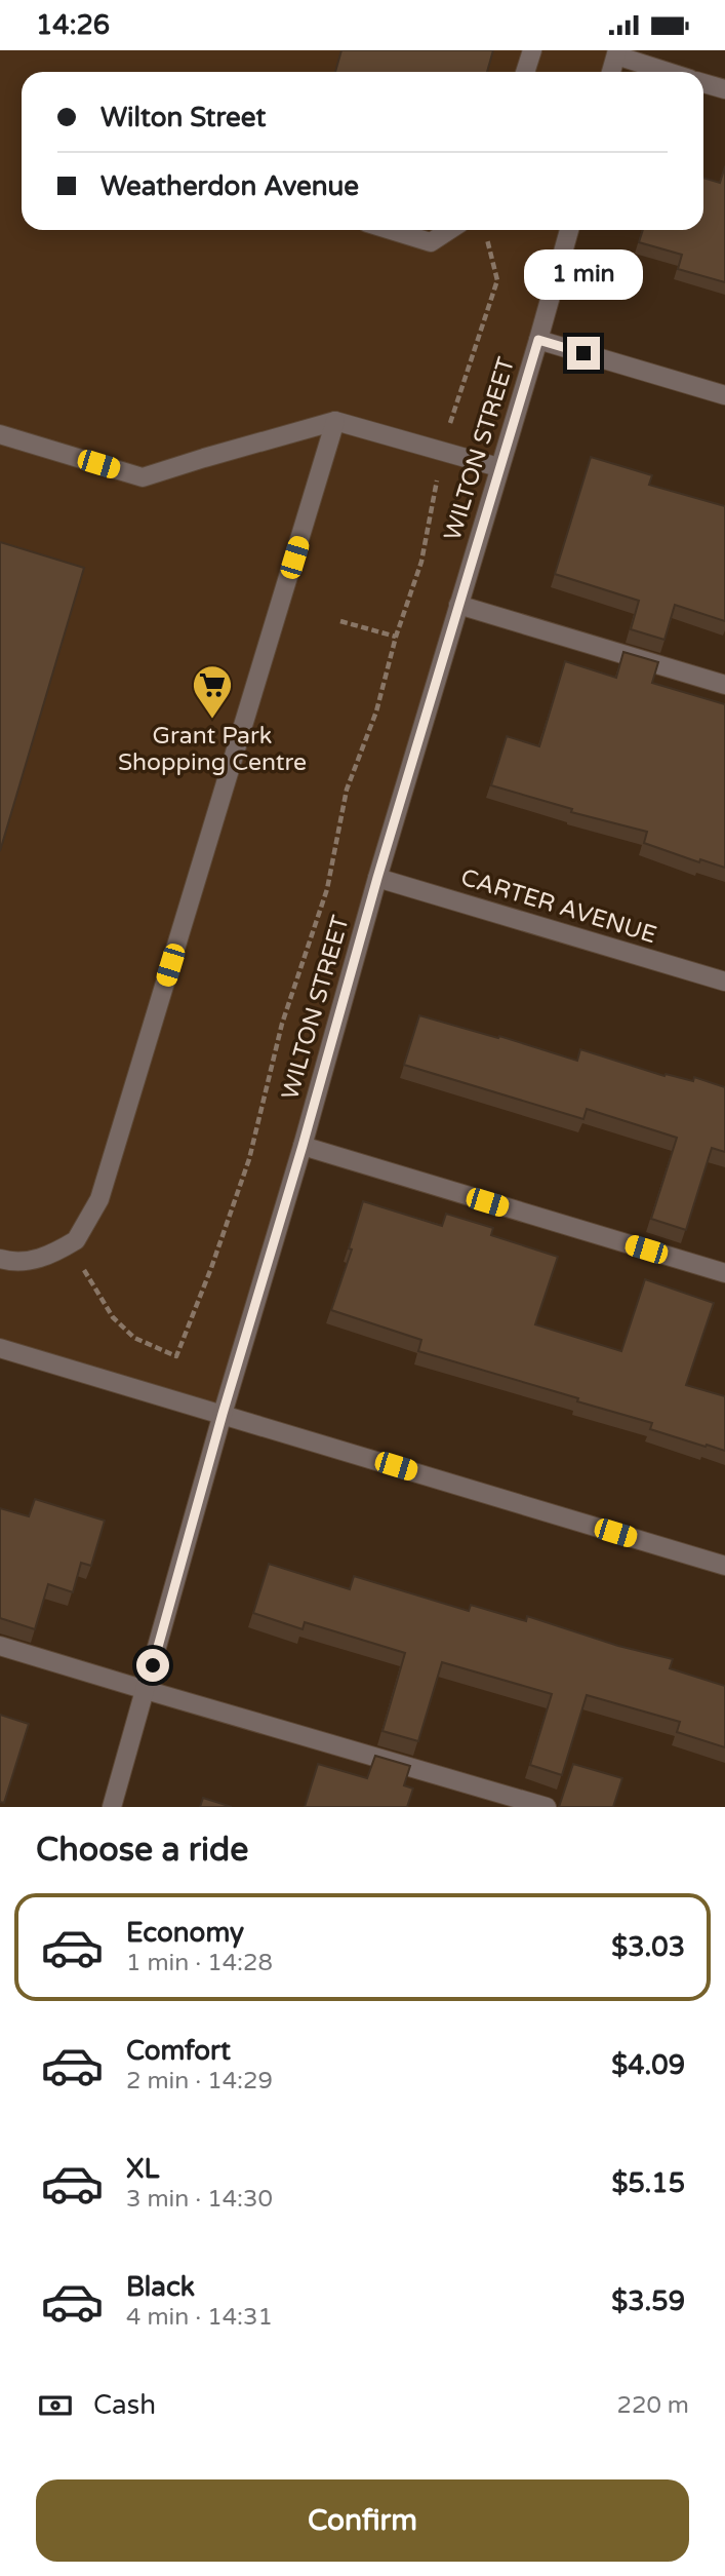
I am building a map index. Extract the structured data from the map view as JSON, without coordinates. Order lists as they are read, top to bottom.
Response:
{
  "streets": {
    "street": ["WILTON STREET", "CARTER AVENUE"]
  },
  "crossings": [
    ["WILTON STREET", "CARTER AVENUE"]
  ],
  "places": {
    "supermarket": ["Grant Park Shopping Centre"]
  },
  "page": {
    "status": "14:26",
    "banner": ["Wilton Street", "Weatherdon Avenue"],
    "bubble": "1 min",
    "heading": "Choose a ride",
    "list": [
      {
        "name": "Economy",
        "note": "1 min · 14:28",
        "value": "$3.03"
      },
      {
        "name": "Comfort",
        "note": "2 min · 14:29",
        "value": "$4.09"
      },
      {
        "name": "XL",
        "note": "3 min · 14:30",
        "value": "$5.15"
      },
      {
        "name": "Black",
        "note": "4 min · 14:31",
        "value": "$3.59"
      }
    ],
    "pay": ["Cash", "220 m"],
    "buttons": "Confirm"
  }
}
